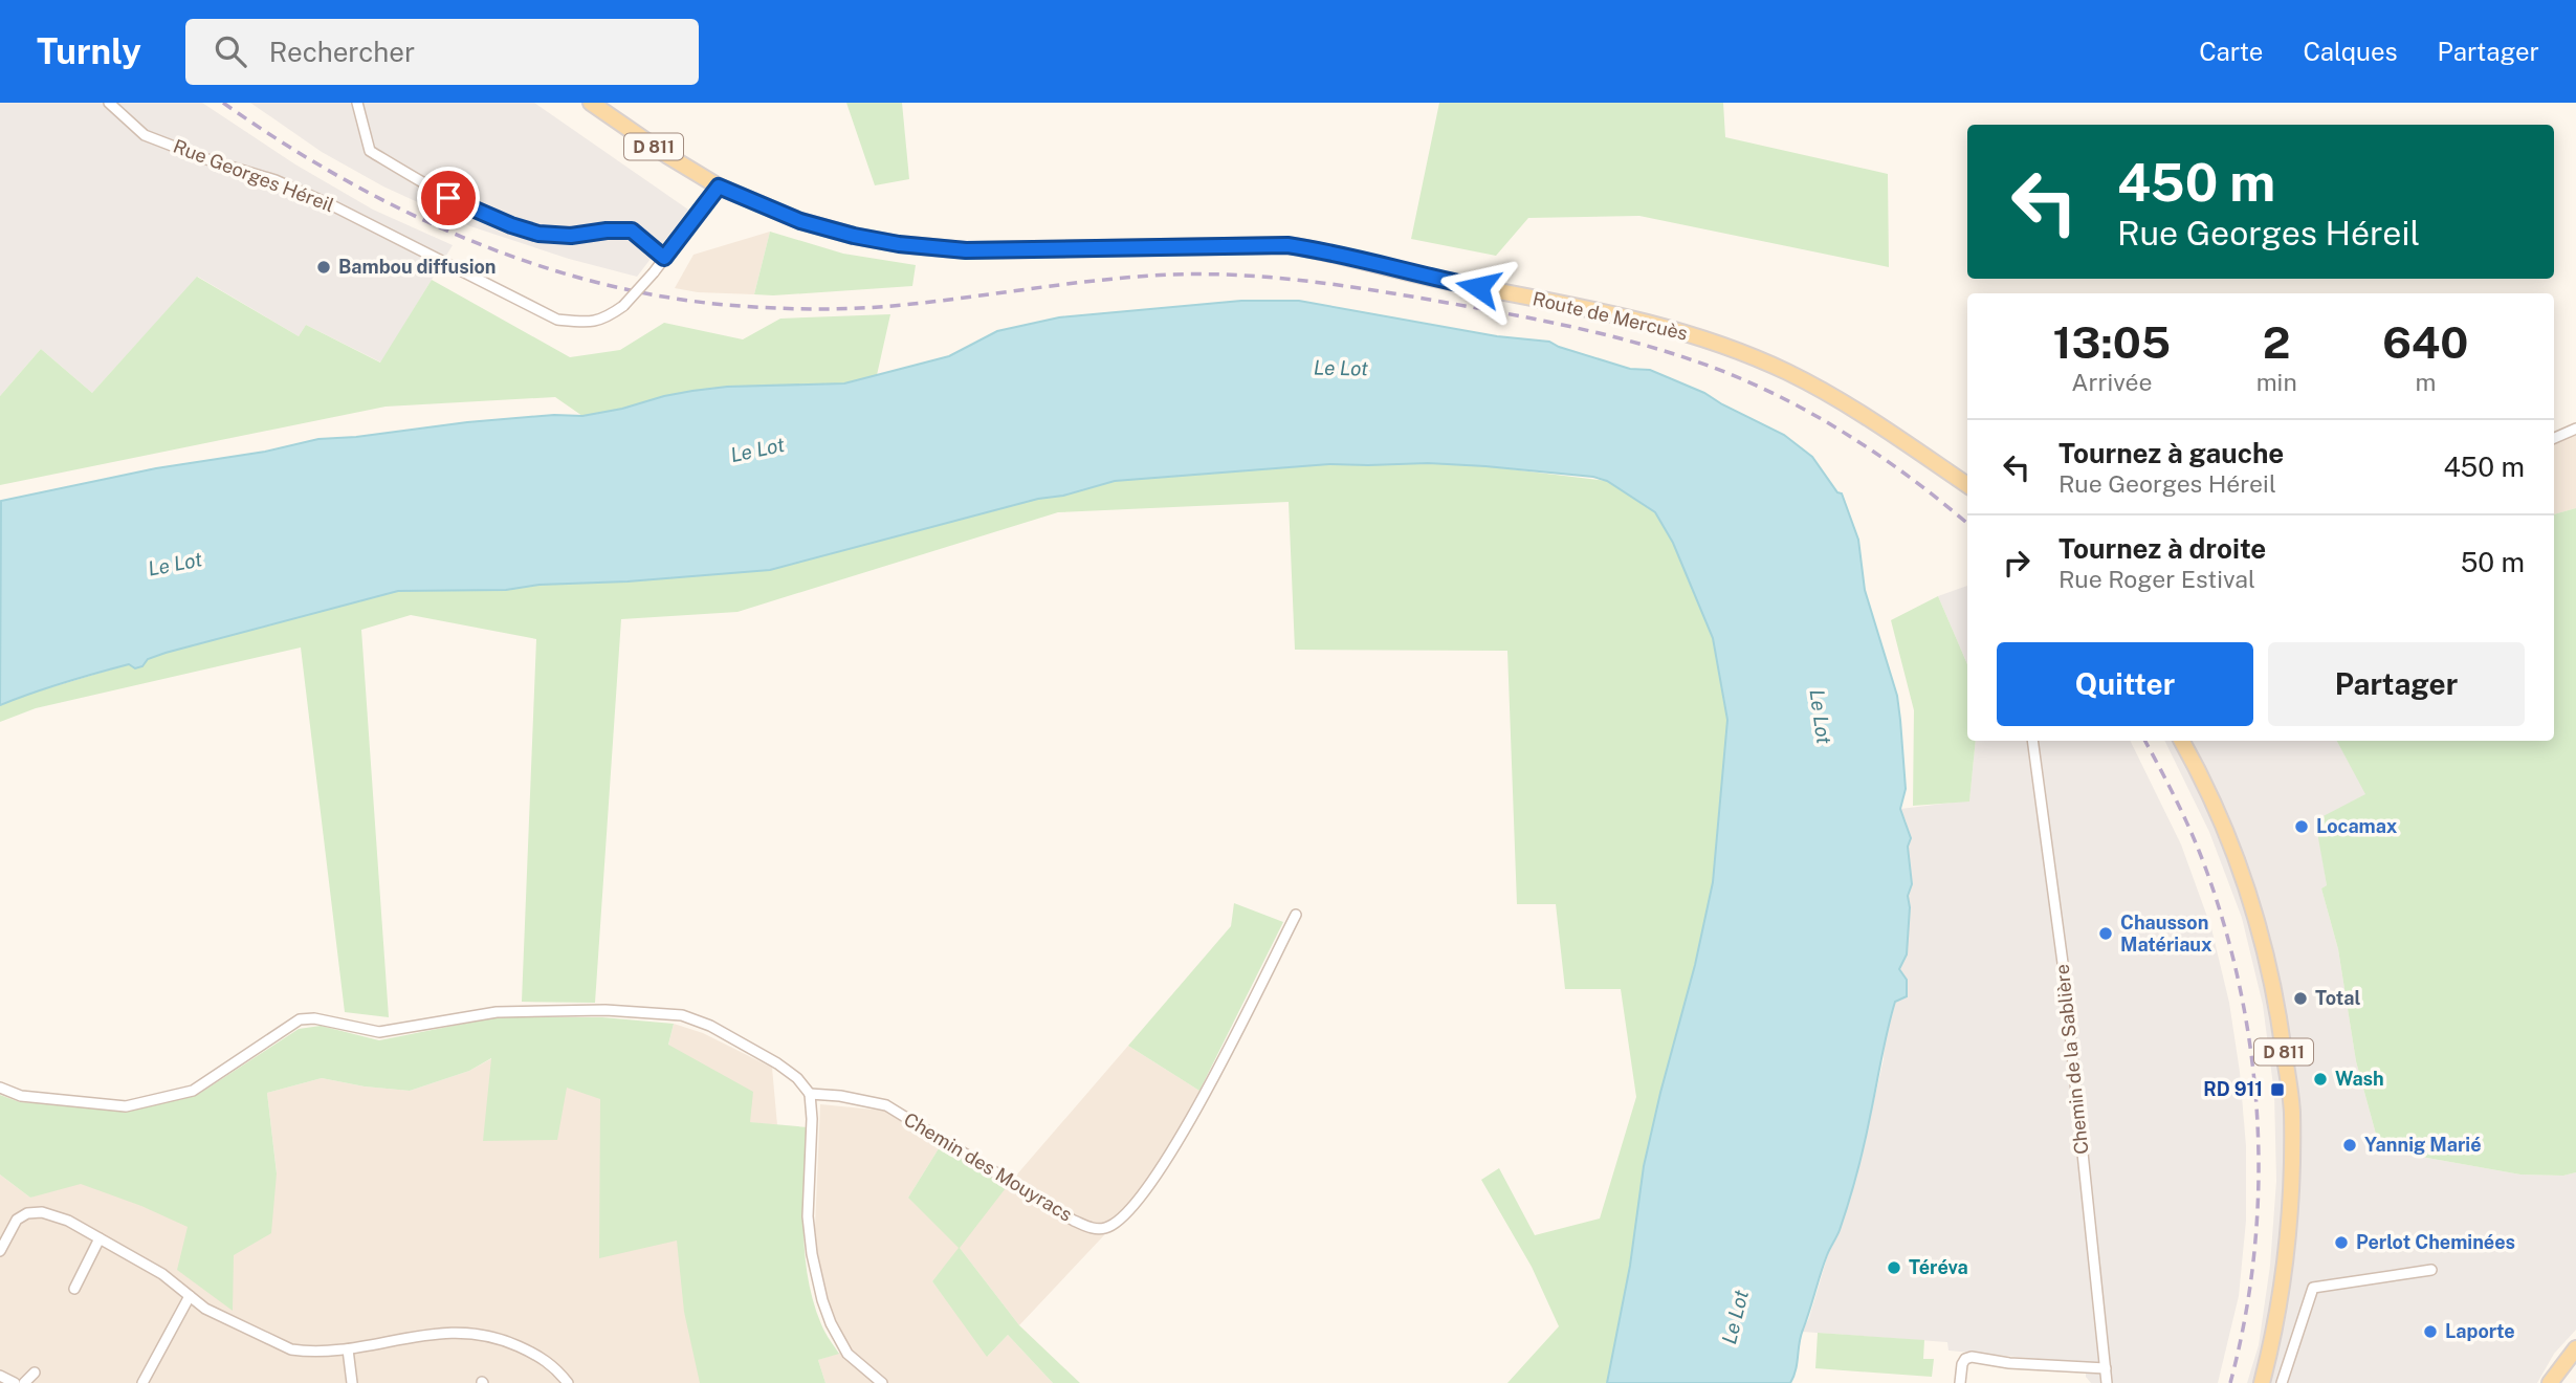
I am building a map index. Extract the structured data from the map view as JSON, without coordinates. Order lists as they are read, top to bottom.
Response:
{
  "streets": {
    "main road": ["D 811", "Route de Mercuès"],
    "street": ["Rue Georges Héreil", "Chemin de la Sablière", "Chemin des Mouyracs"]
  },
  "crossings": [
    ["Rue Georges Héreil", "Route de Mercuès"]
  ],
  "water": ["Le Lot"],
  "places": {
    "other": [
      "Bambou diffusion",
      "Locamax",
      "Chausson Matériaux",
      "Total",
      "Wash",
      "Yannig Marié",
      "Perlot Cheminées",
      "Téréva",
      "Laporte"
    ],
    "transit": ["RD 911"]
  },
  "page": {
    "header": "Turnly",
    "search": "Rechercher",
    "nav": ["Carte", "Calques", "Partager"],
    "turn": ["450 m", "Rue Georges Héreil"],
    "eta": [
      "13:05",
      "Arrivée",
      "2",
      "min",
      "640",
      "m"
    ],
    "list": [
      {
        "name": "Tournez à gauche",
        "note": "Rue Georges Héreil",
        "value": "450 m"
      },
      {
        "name": "Tournez à droite",
        "note": "Rue Roger Estival",
        "value": "50 m"
      }
    ],
    "buttons": ["Quitter", "Partager"]
  }
}
